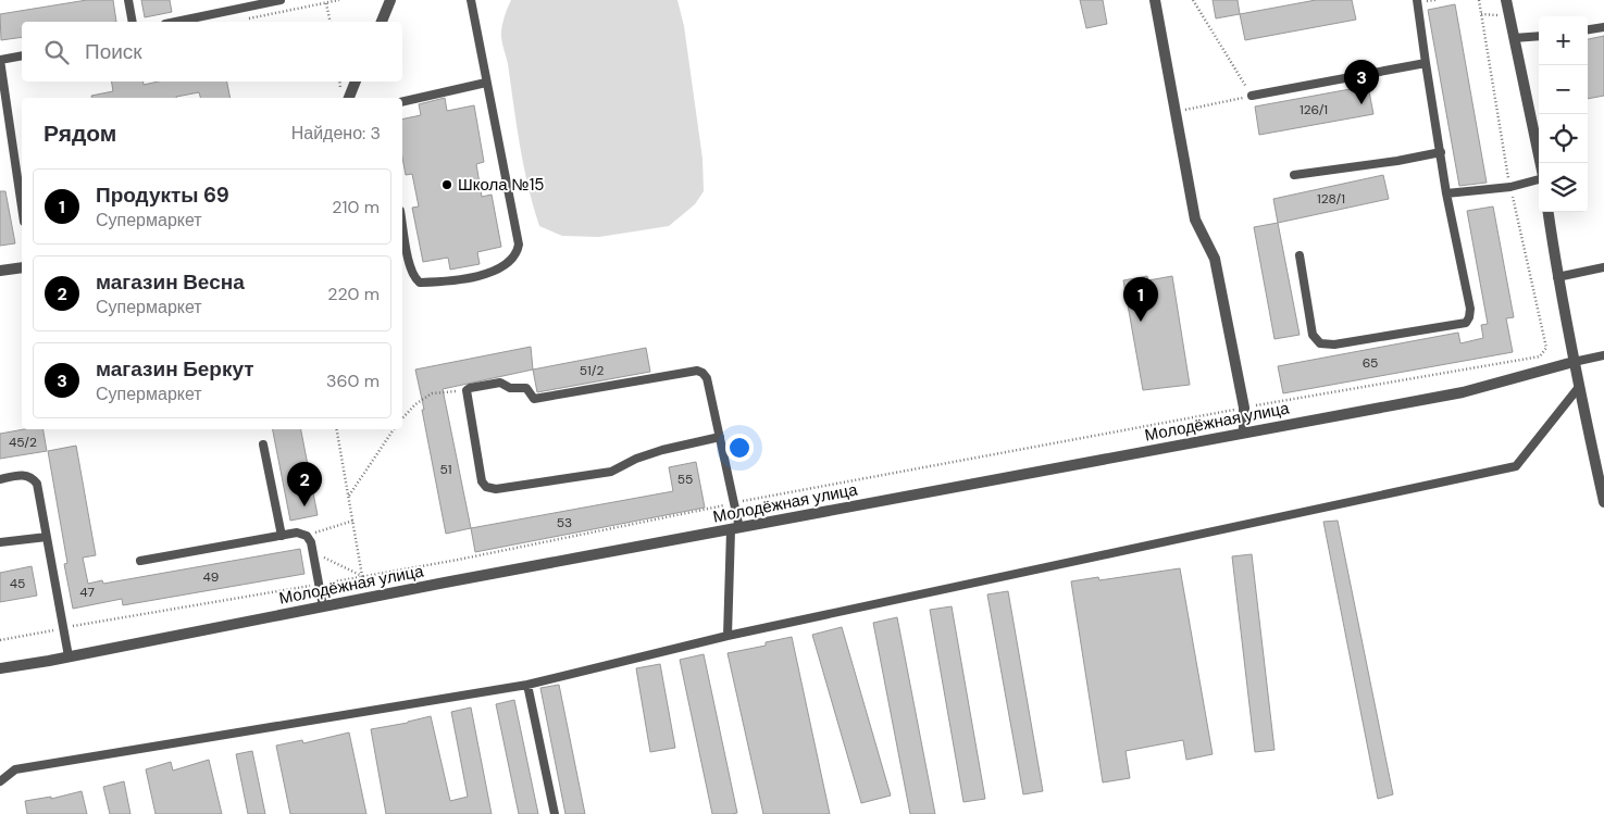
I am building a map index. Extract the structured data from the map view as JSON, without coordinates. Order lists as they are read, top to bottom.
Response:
{
  "streets": {
    "street": ["Молодёжная улица"]
  },
  "places": ["Школа №15"],
  "house_numbers": [
    "126/1",
    "128/1",
    "65",
    "51/2",
    "45/2",
    "51",
    "55",
    "53",
    "49",
    "45",
    "47"
  ],
  "page": {
    "map_buttons": ["+", "−"],
    "search": "Поиск",
    "pins": ["3", "1", "2"],
    "heading": ["Рядом", "Найдено: 3"],
    "list": [
      {
        "mark": "1",
        "name": "Продукты 69",
        "note": "Супермаркет",
        "value": "210 m"
      },
      {
        "mark": "2",
        "name": "магазин Весна",
        "note": "Супермаркет",
        "value": "220 m"
      },
      {
        "mark": "3",
        "name": "магазин Беркут",
        "note": "Супермаркет",
        "value": "360 m"
      }
    ]
  }
}
